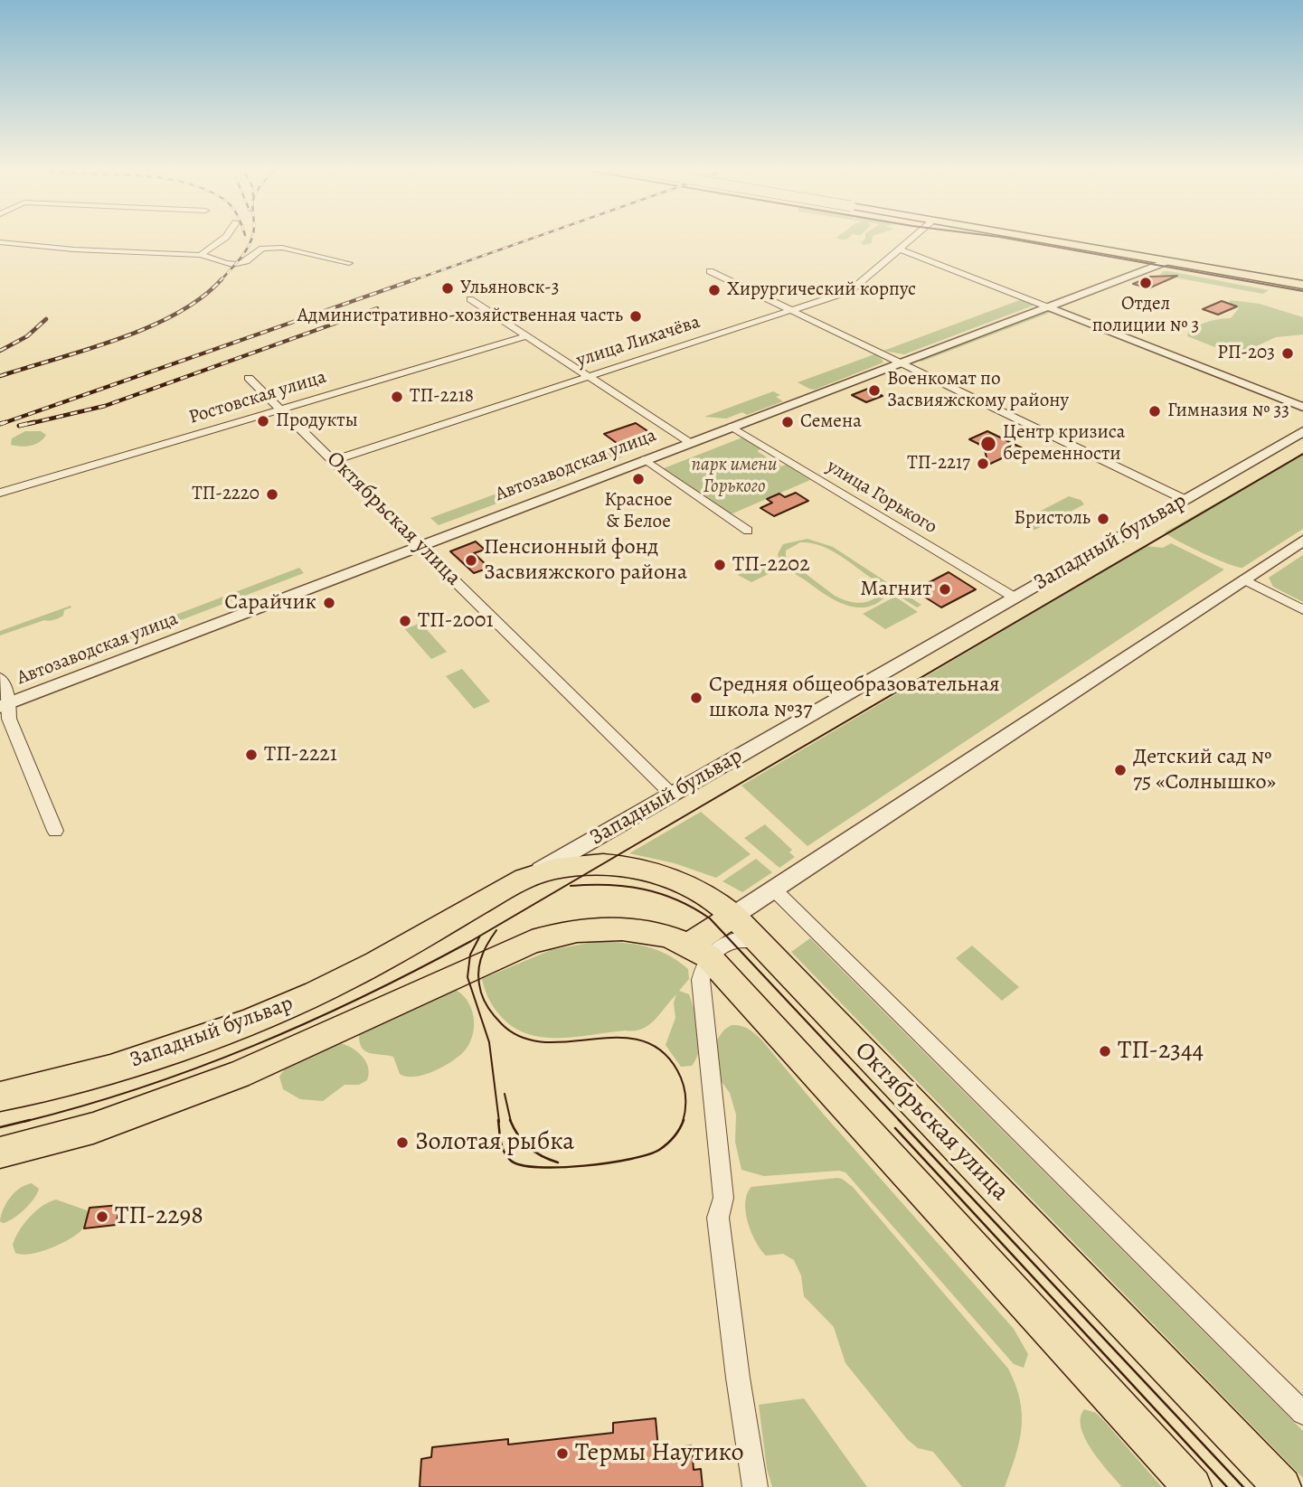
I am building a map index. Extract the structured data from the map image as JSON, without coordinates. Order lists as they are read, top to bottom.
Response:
{
  "streets": {
    "main road": ["Октябрьская улица", "Западный бульвар"],
    "street": [
      "улица Лихачёва",
      "Ростовская улица",
      "Автозаводская улица",
      "улица Горького"
    ]
  },
  "crossings": [
    ["улица Лихачёва", "Октябрьская улица"],
    ["Ростовская улица", "Октябрьская улица"],
    ["Автозаводская улица", "улица Горького"],
    ["Автозаводская улица", "Октябрьская улица"],
    ["улица Горького", "Западный бульвар"],
    ["Октябрьская улица", "Западный бульвар"]
  ],
  "parks": ["парк имени Горького"],
  "places": [
    "Отдел полиции № 3",
    "Ульяновск-3",
    "Хирургический корпус",
    "Административно-хозяйственная часть",
    "РП-203",
    "Военкомат по Засвияжскому району",
    "ТП-2218",
    "Гимназия № 33",
    "Продукты",
    "Семена",
    "Центр кризиса беременности",
    "ТП-2217",
    "Красное & Белое",
    "ТП-2220",
    "Бристоль",
    "Пенсионный фонд Засвияжского района",
    "ТП-2202",
    "Магнит",
    "Сарайчик",
    "ТП-2001",
    "Средняя общеобразовательная школа №37",
    "ТП-2221",
    "Детский сад № 75 «Солнышко»",
    "ТП-2344",
    "Золотая рыбка",
    "ТП-2298",
    "Термы Наутико"
  ]
}
